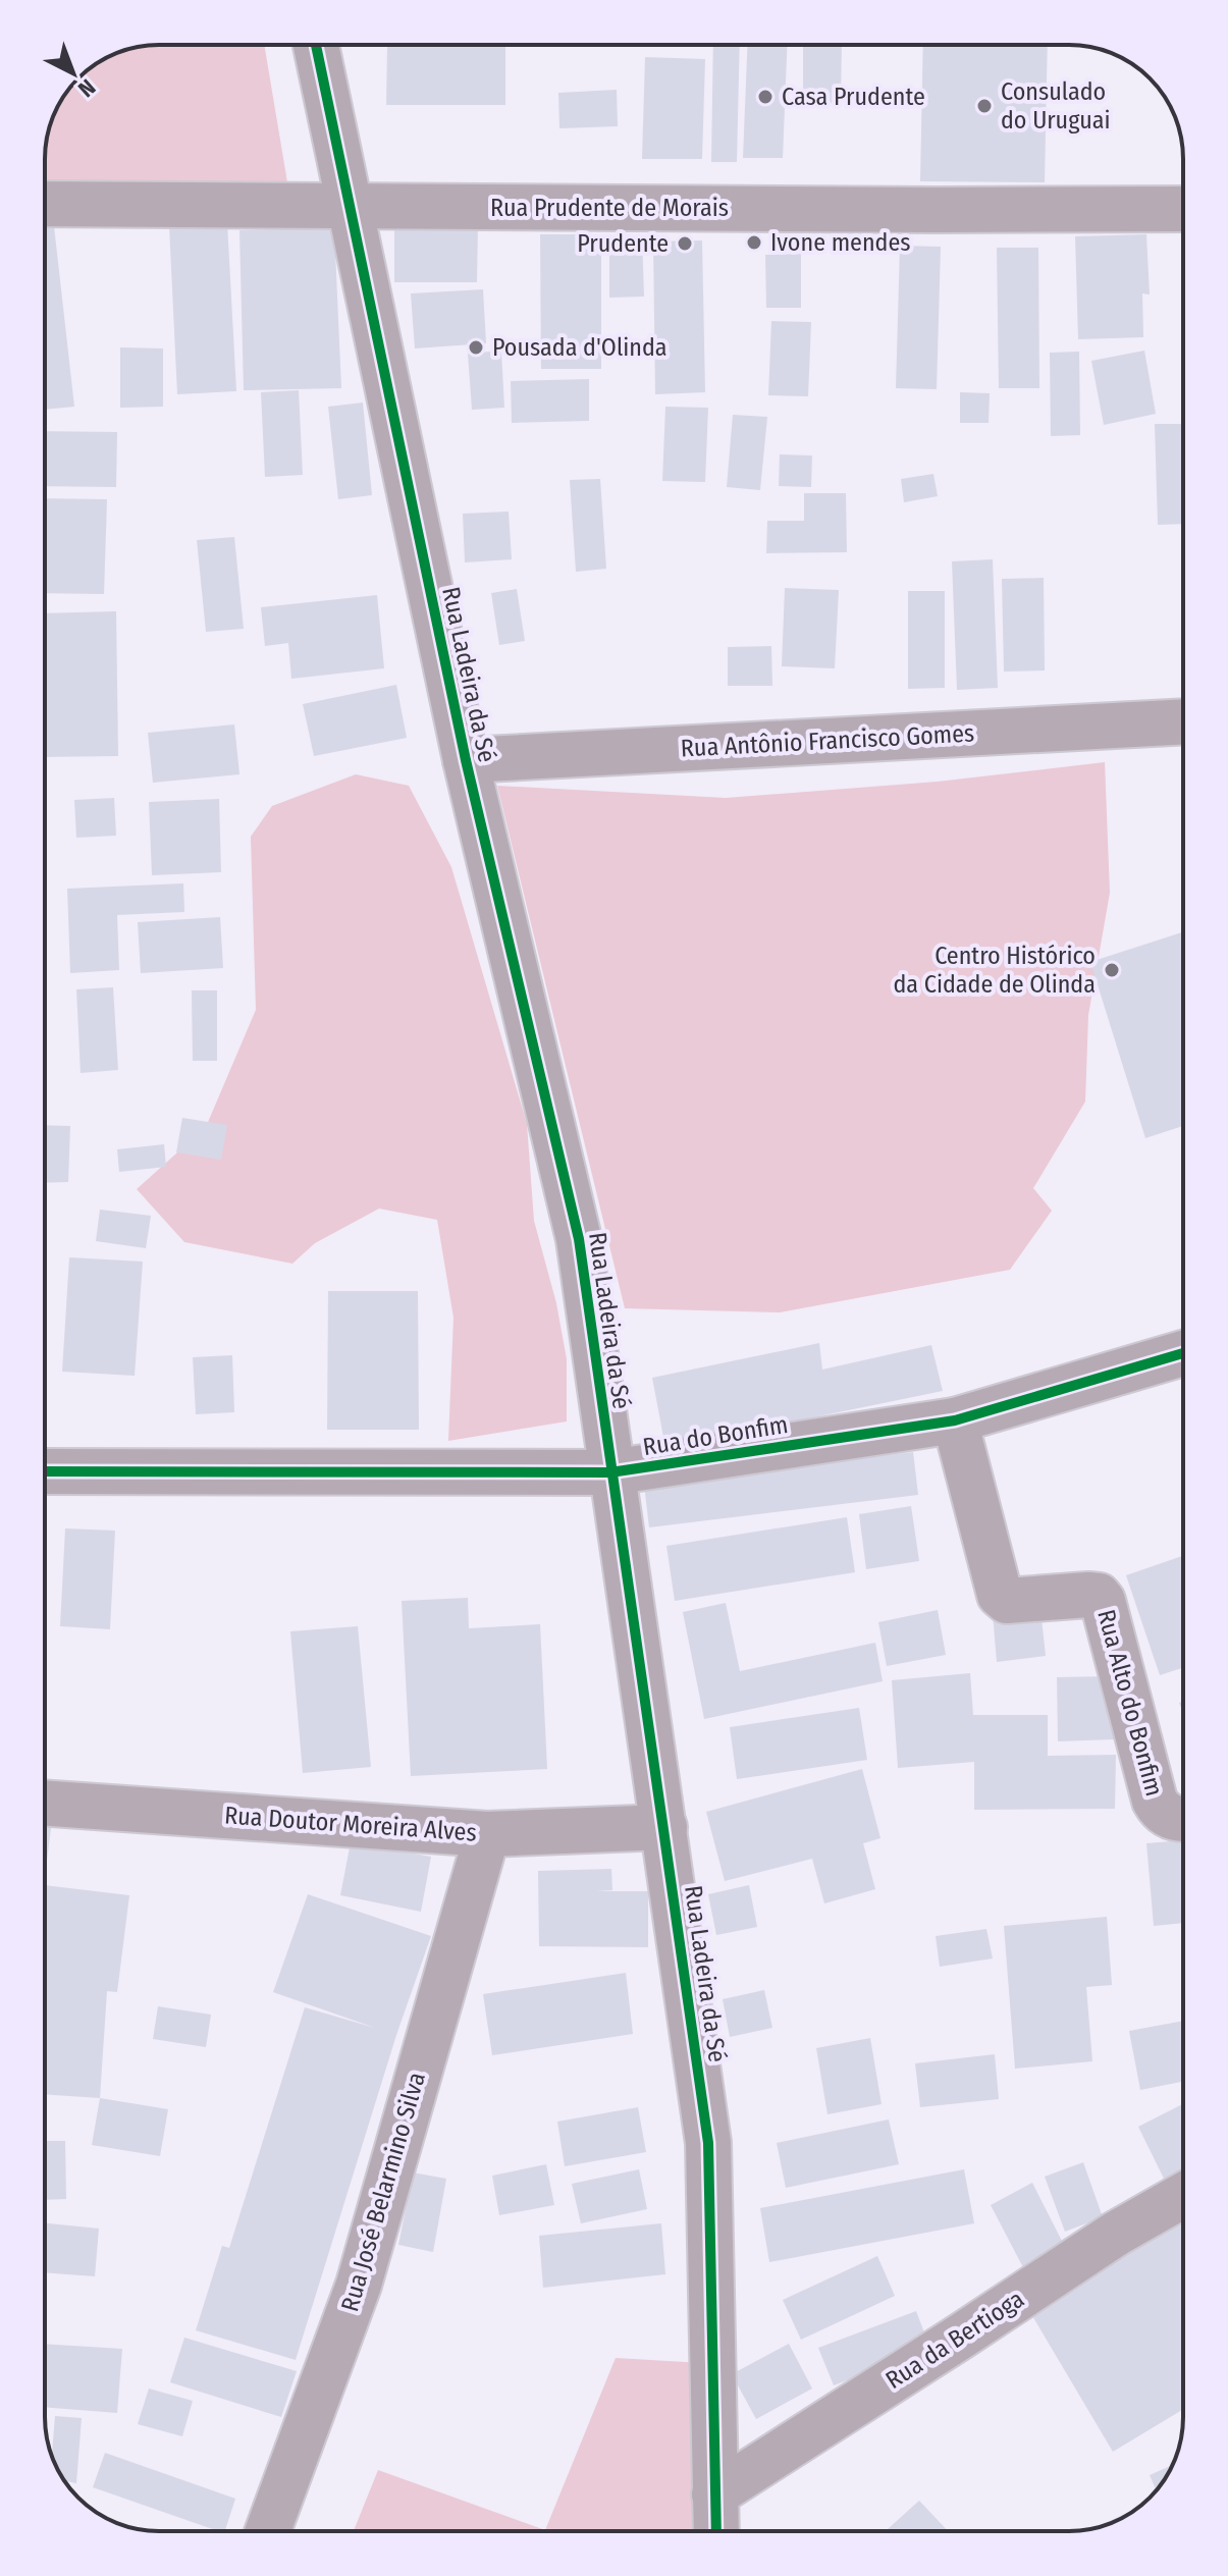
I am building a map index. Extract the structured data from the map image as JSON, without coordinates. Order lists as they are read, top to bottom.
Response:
{
  "streets": {
    "street": [
      "Rua Prudente de Morais",
      "Rua Ladeira da Sé",
      "Rua Antônio Francisco Gomes",
      "Rua do Bonfim",
      "Rua Alto do Bonfim",
      "Rua Doutor Moreira Alves",
      "Rua José Belarmino Silva",
      "Rua da Bertioga"
    ]
  },
  "crossings": [
    ["Rua Prudente de Morais", "Rua Ladeira da Sé"],
    ["Rua Ladeira da Sé", "Rua Antônio Francisco Gomes"],
    ["Rua Ladeira da Sé", "Rua do Bonfim"],
    ["Rua Ladeira da Sé", "Rua Doutor Moreira Alves"],
    ["Rua Ladeira da Sé", "Rua da Bertioga"],
    ["Rua do Bonfim", "Rua Alto do Bonfim"],
    ["Rua Doutor Moreira Alves", "Rua José Belarmino Silva"]
  ],
  "places": [
    "Casa Prudente",
    "Consulado do Uruguai",
    "Ivone mendes",
    "Prudente",
    "Pousada d'Olinda",
    "Centro Histórico da Cidade de Olinda"
  ],
  "north": "bottom right"
}
